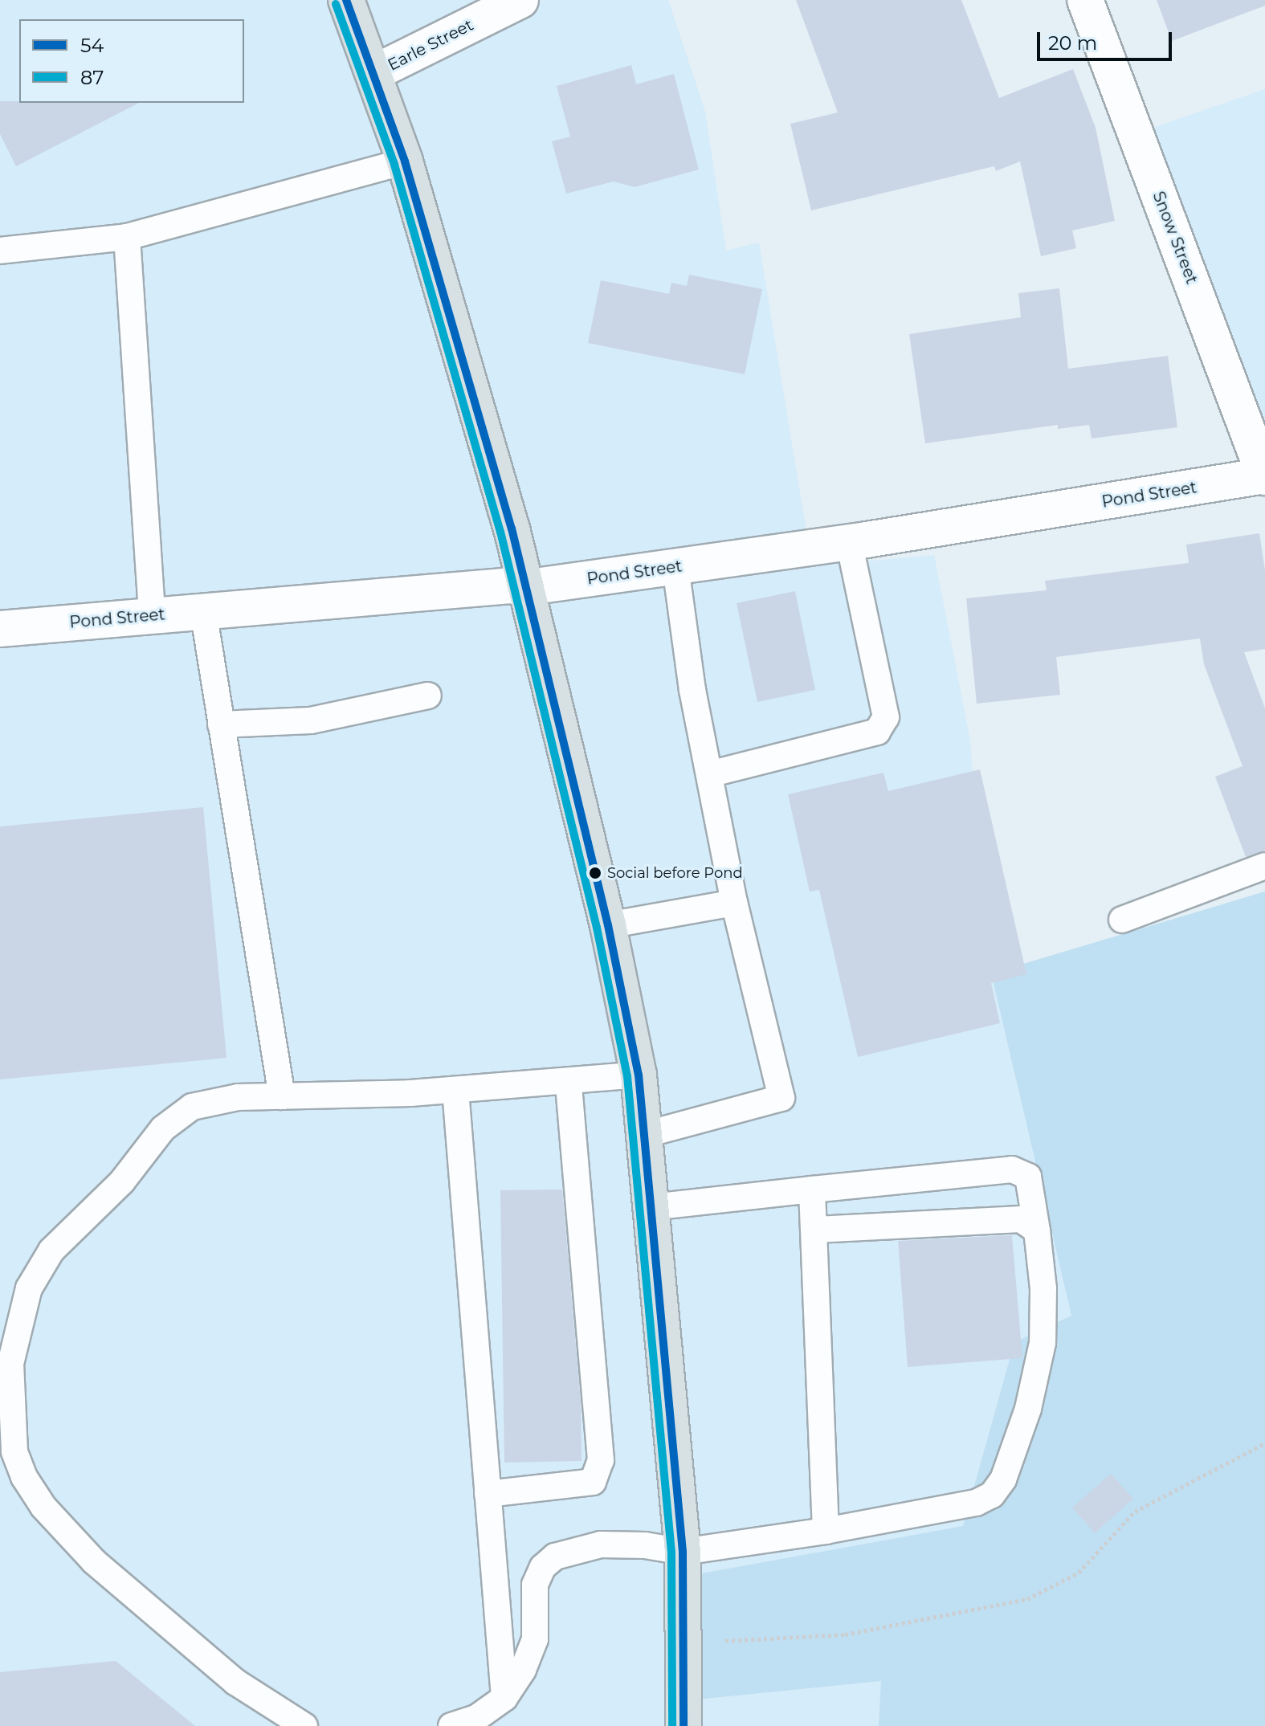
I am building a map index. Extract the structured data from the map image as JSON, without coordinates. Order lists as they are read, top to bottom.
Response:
{
  "streets": {
    "street": ["Earle Street", "Snow Street", "Pond Street"]
  },
  "crossings": [
    ["Snow Street", "Pond Street"]
  ],
  "places": ["Social before Pond"],
  "lines": ["transit line 54", "transit line 87"],
  "legend": ["54", "87"],
  "scale_bar": "20 m"
}
